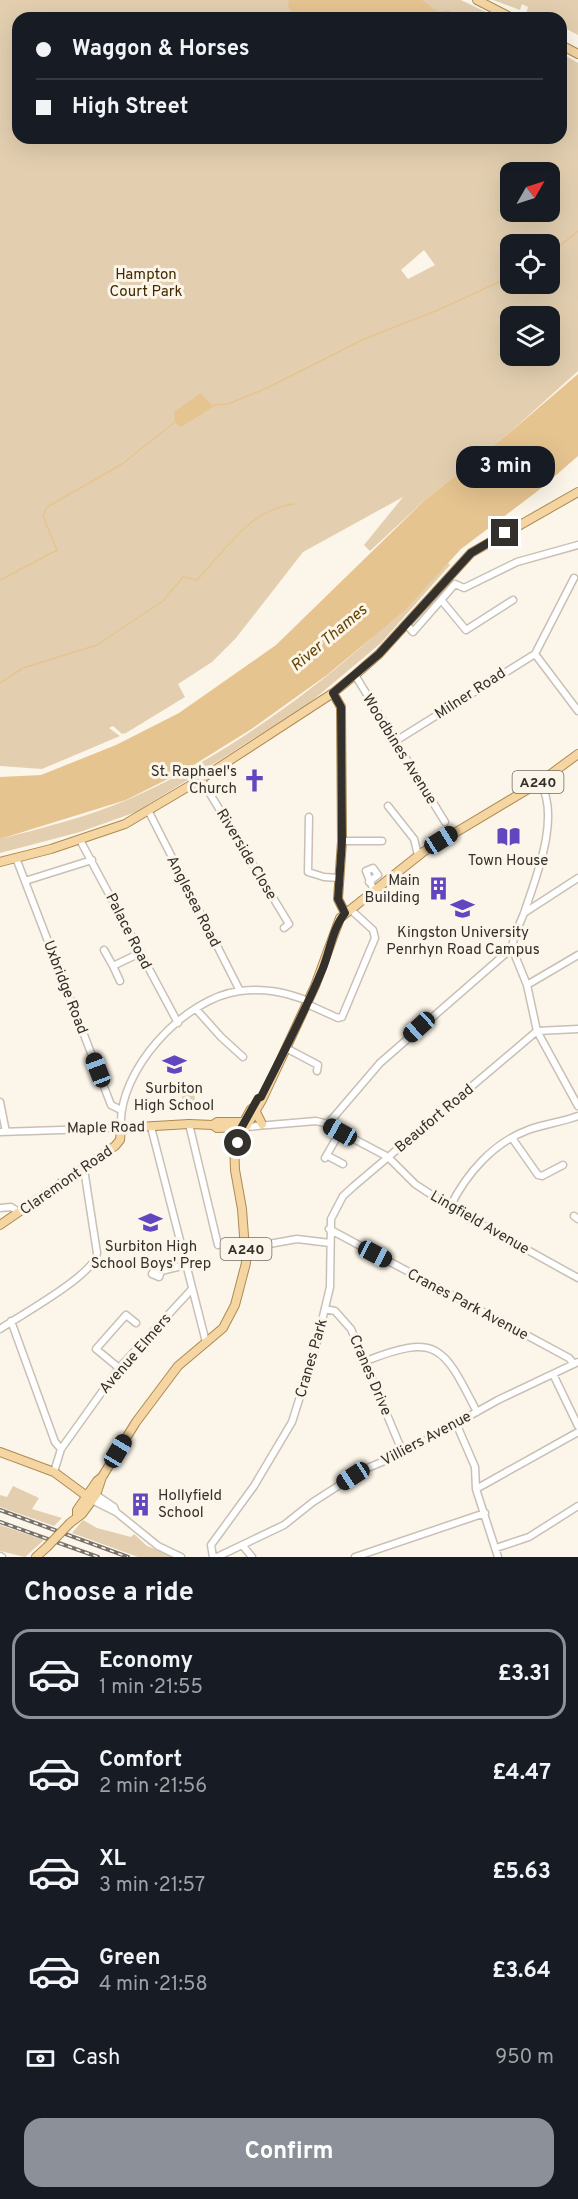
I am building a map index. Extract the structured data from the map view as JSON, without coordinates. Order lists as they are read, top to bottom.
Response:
{
  "streets": {
    "main road": ["A240", "Maple Road", "Claremont Road"],
    "street": [
      "Milner Road",
      "Woodbines Avenue",
      "Riverside Close",
      "Anglesea Road",
      "Palace Road",
      "Uxbridge Road",
      "Beaufort Road",
      "Lingfield Avenue",
      "Cranes Park Avenue",
      "Avenue Elmers",
      "Cranes Park",
      "Cranes Drive",
      "Villiers Avenue"
    ]
  },
  "crossings": [
    ["Milner Road", "Woodbines Avenue"],
    ["A240", "Beaufort Road"],
    ["A240", "Maple Road"],
    ["Beaufort Road", "Maple Road"],
    ["Beaufort Road", "Lingfield Avenue"],
    ["Beaufort Road", "Cranes Park"],
    ["Maple Road", "Claremont Road"],
    ["Lingfield Avenue", "Cranes Park"],
    ["Cranes Park Avenue", "Cranes Park"],
    ["Cranes Park Avenue", "Villiers Avenue"],
    ["Cranes Park", "Cranes Drive"],
    ["Cranes Drive", "Villiers Avenue"]
  ],
  "water": ["River Thames"],
  "parks": ["Hampton Court Park"],
  "places": {
    "church": ["St. Raphael's Church"],
    "library": ["Town House"],
    "building": ["Main Building", "Hollyfield School"],
    "school or university": ["Kingston University Penrhyn Road Campus", "Surbiton High School", "Surbiton High School Boys' Prep"]
  },
  "north": "top right",
  "page": {
    "banner": ["Waggon & Horses", "High Street"],
    "bubble": "3 min",
    "heading": "Choose a ride",
    "list": [
      {
        "name": "Economy",
        "note": "1 min · 21:55",
        "value": "£3.31"
      },
      {
        "name": "Comfort",
        "note": "2 min · 21:56",
        "value": "£4.47"
      },
      {
        "name": "XL",
        "note": "3 min · 21:57",
        "value": "£5.63"
      },
      {
        "name": "Green",
        "note": "4 min · 21:58",
        "value": "£3.64"
      }
    ],
    "pay": ["Cash", "950 m"],
    "buttons": "Confirm"
  }
}
